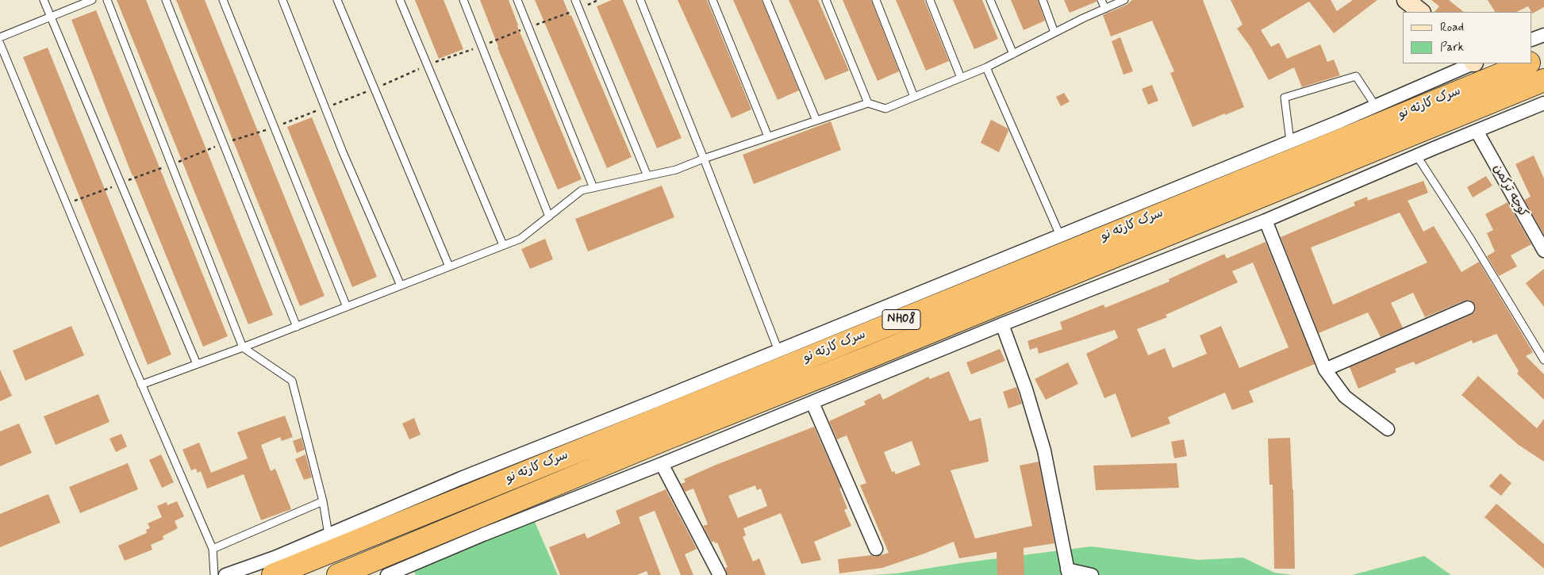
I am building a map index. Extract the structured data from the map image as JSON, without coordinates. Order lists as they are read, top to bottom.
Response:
{
  "streets": {
    "highway": ["سرک کارته نو", "NH08"],
    "street": ["کوچه ترکمن"]
  },
  "crossings": [
    ["سرک کارته نو", "NH08"]
  ],
  "legend": ["Road", "Park"]
}
